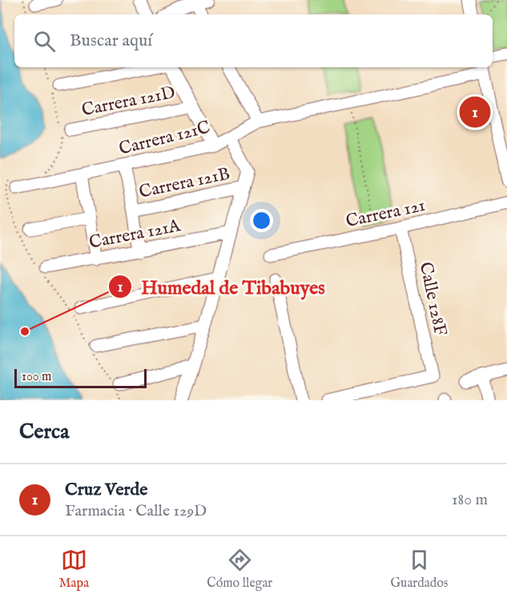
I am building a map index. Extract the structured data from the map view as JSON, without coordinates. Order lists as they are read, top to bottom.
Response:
{
  "streets": {
    "street": [
      "Carrera 121D",
      "Carrera 121C",
      "Carrera 121B",
      "Carrera 121",
      "Carrera 121A",
      "Calle 128F"
    ]
  },
  "crossings": [
    ["Carrera 121", "Calle 128F"]
  ],
  "places": ["Humedal de Tibabuyes"],
  "scale_bar": "100 m",
  "page": {
    "search": "Buscar aquí",
    "pins": "1",
    "scale": "100 m",
    "heading": "Cerca",
    "list": [
      {
        "mark": "1",
        "name": "Cruz Verde",
        "note": "Farmacia · Calle 129D",
        "value": "180 m"
      }
    ],
    "nav": ["Mapa", "Cómo llegar", "Guardados"]
  }
}
